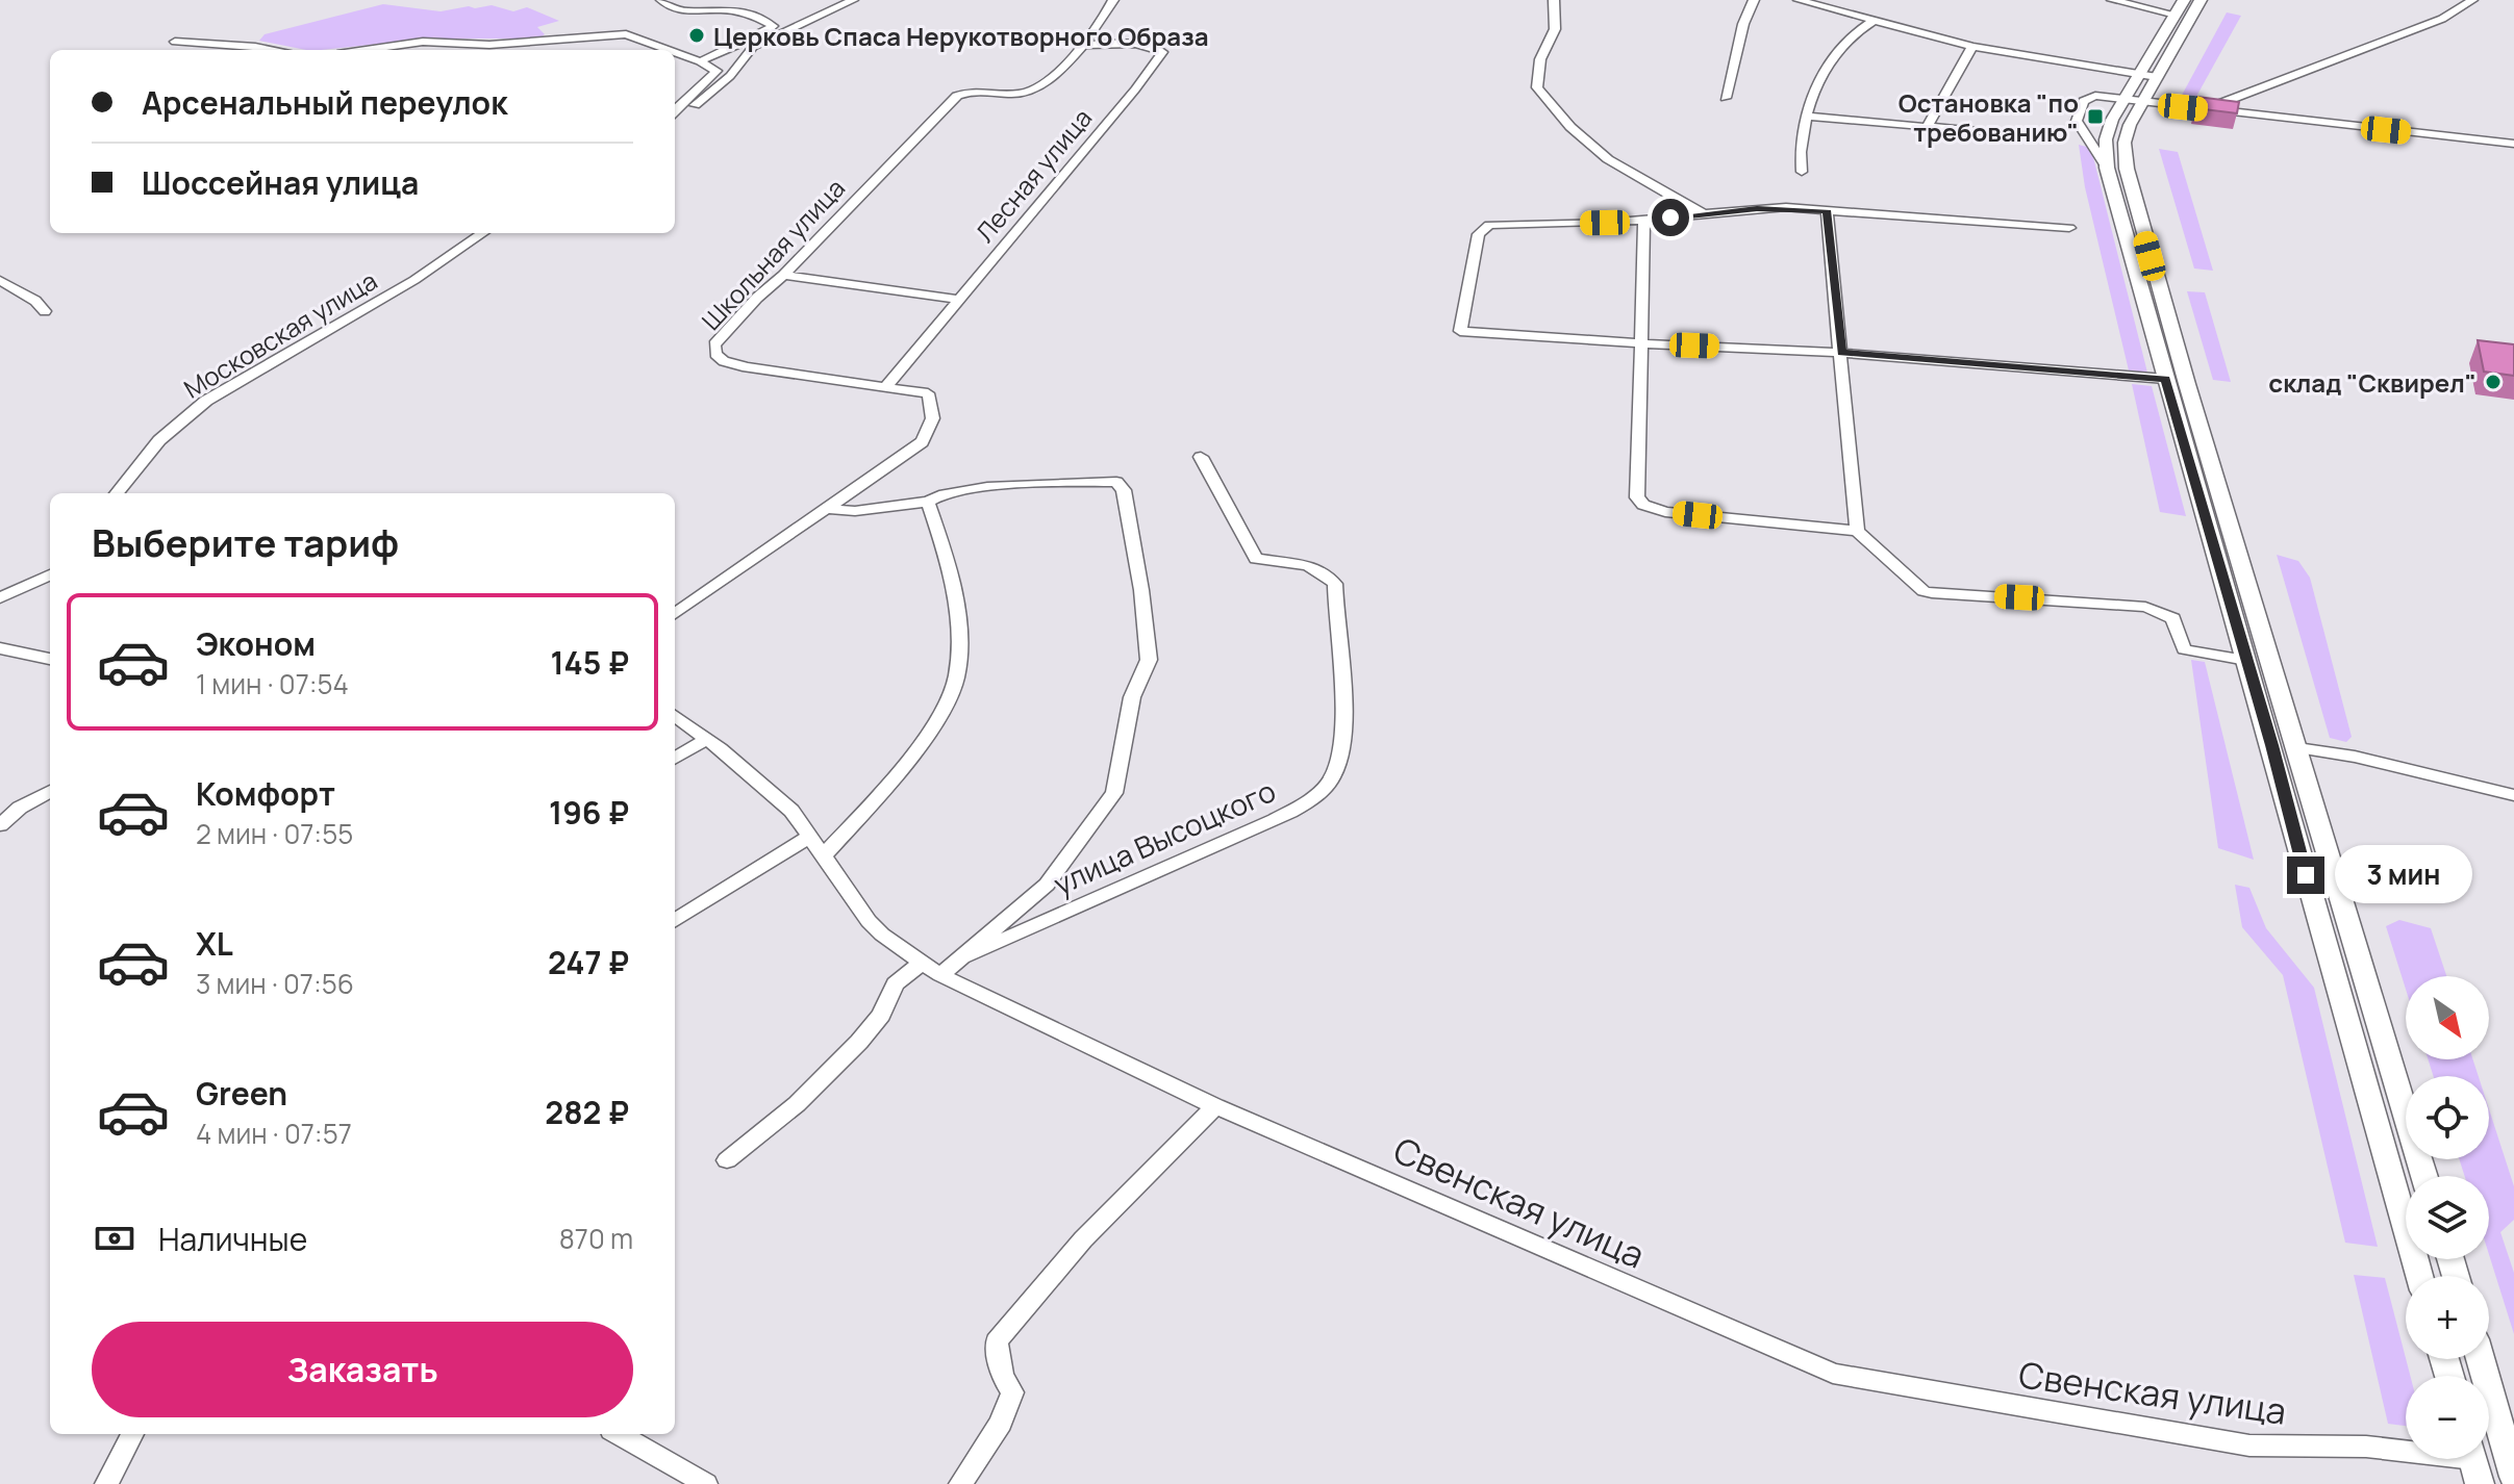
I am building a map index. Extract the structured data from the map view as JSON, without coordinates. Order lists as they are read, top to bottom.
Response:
{
  "streets": {
    "street": [
      "Лесная улица",
      "Школьная улица",
      "Московская улица",
      "улица Высоцкого",
      "Свенская улица"
    ]
  },
  "crossings": [
    ["Лесная улица", "Школьная улица"]
  ],
  "places": {
    "other": ["Церковь Спаса Нерукотворного Образа", "склад \"Сквирел\""],
    "transit": ["Остановка \"по требованию\""]
  },
  "north": "bottom right",
  "page": {
    "banner": ["Арсенальный переулок", "Шоссейная улица"],
    "heading": "Выберите тариф",
    "list": [
      {
        "name": "Эконом",
        "note": "1 мин · 07:54",
        "value": "145 ₽"
      },
      {
        "name": "Комфорт",
        "note": "2 мин · 07:55",
        "value": "196 ₽"
      },
      {
        "name": "XL",
        "note": "3 мин · 07:56",
        "value": "247 ₽"
      },
      {
        "name": "Green",
        "note": "4 мин · 07:57",
        "value": "282 ₽"
      }
    ],
    "bubble": "3 мин",
    "map_buttons": ["+", "−"],
    "pay": ["Наличные", "870 m"],
    "buttons": "Заказать"
  }
}
